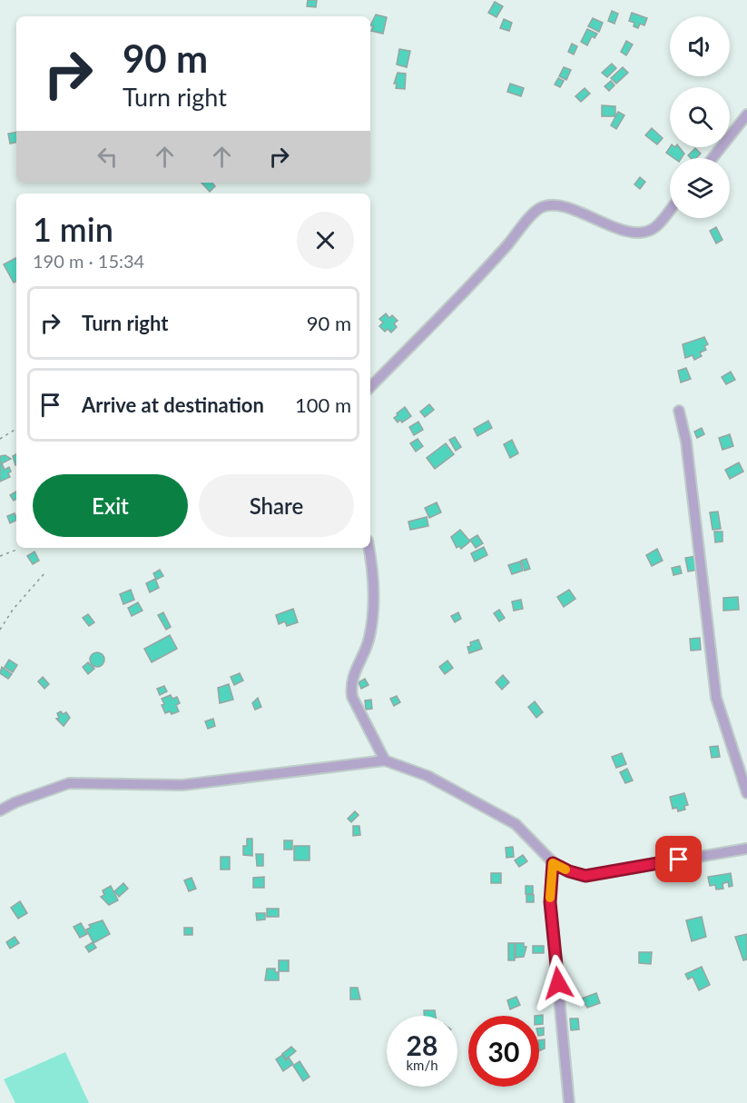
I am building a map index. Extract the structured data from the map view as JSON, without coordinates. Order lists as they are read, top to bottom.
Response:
{
  "page": {
    "turn": ["90 m", "Turn right"],
    "heading": ["1 min", "190 m · 15:34"],
    "list": [
      {
        "name": "Turn right",
        "value": "90 m"
      },
      {
        "name": "Arrive at destination",
        "value": "100 m"
      }
    ],
    "buttons": ["Exit", "Share"],
    "speed": "28 km/h",
    "limit": "30"
  }
}
